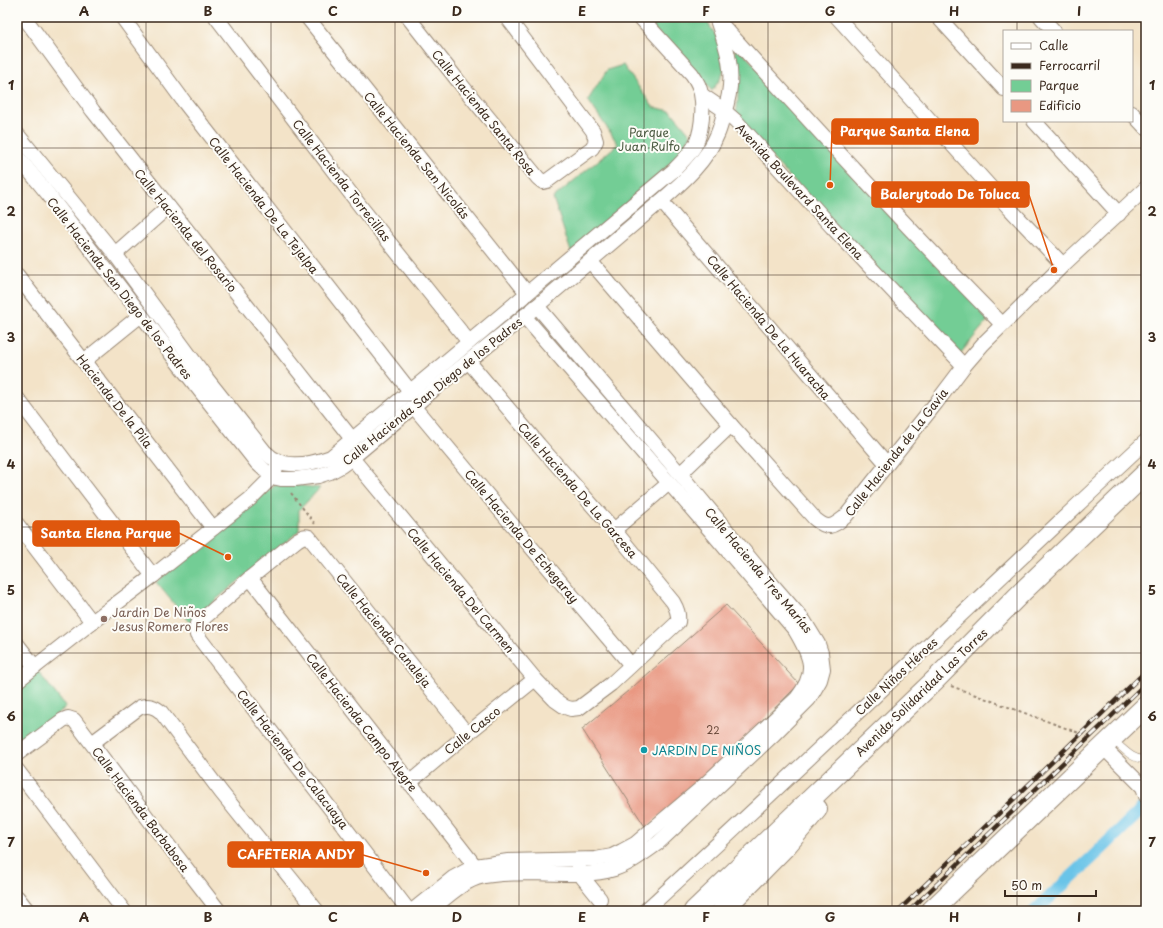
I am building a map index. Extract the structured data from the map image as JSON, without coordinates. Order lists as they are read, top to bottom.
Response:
{
  "streets": {
    "main road": ["Avenida Solidaridad Las Torres"],
    "street": [
      "Calle Hacienda Santa Rosa",
      "Calle Hacienda San Nicolás",
      "Calle Hacienda Torrecillas",
      "Avenida Boulevard Santa Elena",
      "Calle Hacienda De La Tejalpa",
      "Calle Hacienda del Rosario",
      "Calle Hacienda San Diego de los Padres",
      "Calle Hacienda De La Huaracha",
      "Hacienda De la Pila",
      "Calle Hacienda de La Gavia",
      "Calle Hacienda De La Garcesa",
      "Calle Hacienda De Echegaray",
      "Calle Hacienda Tres Marías",
      "Calle Hacienda Del Carmen",
      "Calle Hacienda Canaleja",
      "Calle Niños Héroes",
      "Calle Hacienda Campo Alegre",
      "Calle Casco",
      "Calle Hacienda De Calacuaya",
      "Calle Hacienda Barbabosa"
    ]
  },
  "crossings": [
    ["Calle Hacienda San Nicolás", "Calle Hacienda San Diego de los Padres"],
    ["Calle Hacienda Torrecillas", "Calle Hacienda San Diego de los Padres"],
    ["Avenida Boulevard Santa Elena", "Calle Hacienda San Diego de los Padres"],
    ["Avenida Boulevard Santa Elena", "Calle Hacienda de La Gavia"],
    ["Calle Hacienda De La Tejalpa", "Calle Hacienda San Diego de los Padres"],
    ["Calle Hacienda del Rosario", "Calle Hacienda San Diego de los Padres"],
    ["Calle Hacienda San Diego de los Padres", "Calle Hacienda De La Huaracha"],
    ["Calle Hacienda San Diego de los Padres", "Calle Hacienda de La Gavia"],
    ["Calle Hacienda San Diego de los Padres", "Calle Hacienda De La Garcesa"],
    ["Calle Hacienda San Diego de los Padres", "Calle Hacienda De Echegaray"],
    ["Calle Hacienda San Diego de los Padres", "Calle Hacienda Tres Marías"],
    ["Calle Hacienda San Diego de los Padres", "Calle Hacienda Del Carmen"],
    ["Calle Hacienda De La Huaracha", "Calle Hacienda de La Gavia"],
    ["Calle Hacienda De La Garcesa", "Calle Hacienda De Echegaray"],
    ["Calle Hacienda De La Garcesa", "Calle Hacienda Del Carmen"],
    ["Calle Hacienda De Echegaray", "Calle Hacienda Del Carmen"],
    ["Calle Hacienda Tres Marías", "Calle Hacienda Campo Alegre"],
    ["Calle Hacienda Tres Marías", "Calle Hacienda De Calacuaya"],
    ["Calle Hacienda Del Carmen", "Calle Casco"],
    ["Calle Hacienda Canaleja", "Calle Casco"],
    ["Calle Hacienda Campo Alegre", "Calle Casco"],
    ["Calle Hacienda Campo Alegre", "Calle Hacienda De Calacuaya"]
  ],
  "parks": ["Parque Juan Rulfo"],
  "places": [
    "Parque Santa Elena",
    "Balerytodo De Toluca",
    "Santa Elena Parque",
    "Jardin De Niños Jesus Romero Flores",
    "JARDIN DE NIÑOS",
    "CAFETERIA ANDY"
  ],
  "house_numbers": ["22"],
  "legend": [
    "Calle",
    "Ferrocarril",
    "Parque",
    "Edificio"
  ],
  "scale_bar": "50 m",
  "grid": {
    "columns": [
      "A",
      "B",
      "C",
      "D",
      "E",
      "F",
      "G",
      "H",
      "I"
    ],
    "rows": [
      "1",
      "2",
      "3",
      "4",
      "5",
      "6",
      "7"
    ]
  }
}
